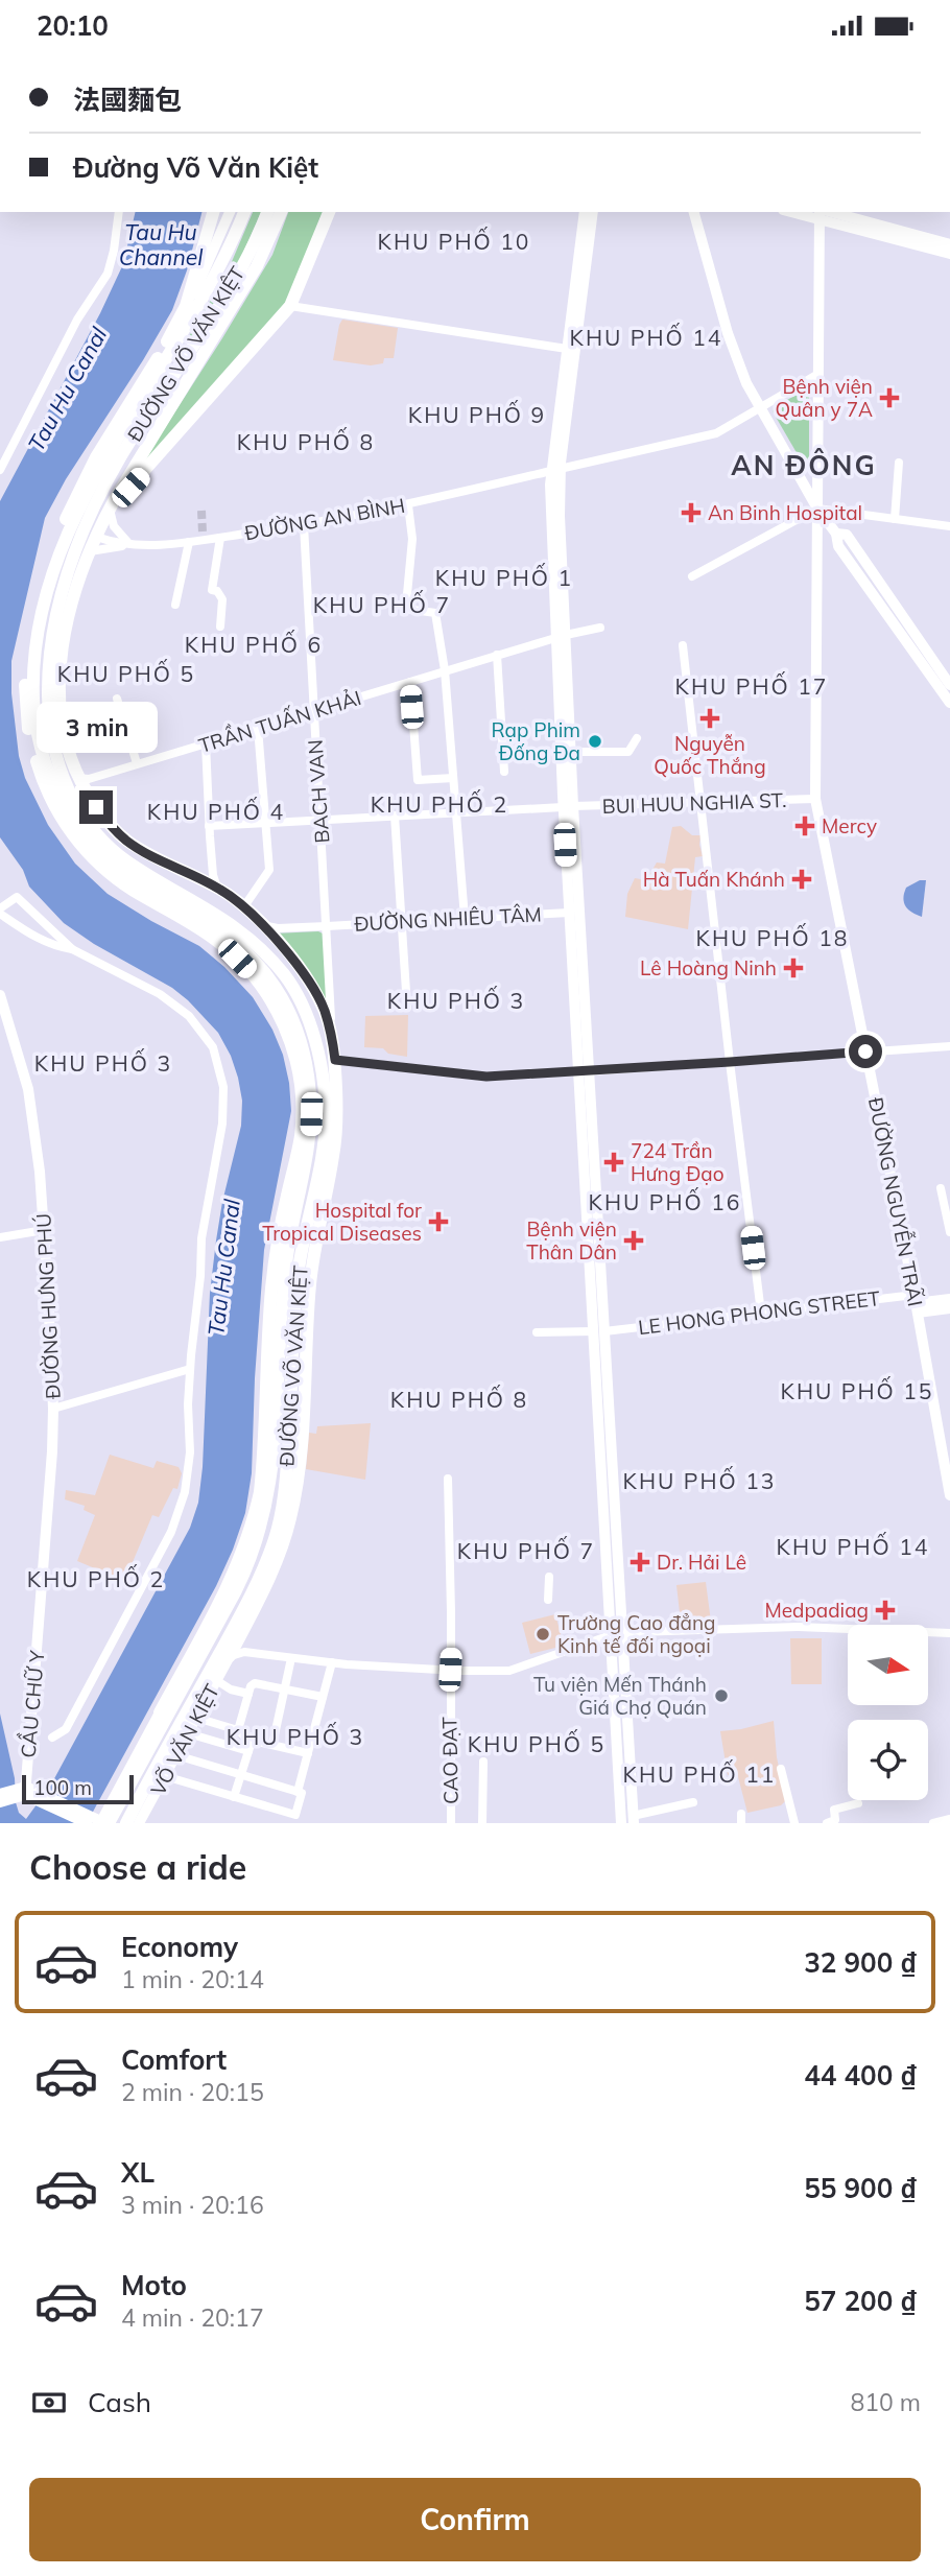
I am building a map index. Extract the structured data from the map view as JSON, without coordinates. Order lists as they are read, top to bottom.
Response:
{
  "streets": {
    "highway": ["ĐƯỜNG VÕ VĂN KIỆT", "VÕ VĂN KIỆT"],
    "main road": [
      "ĐƯỜNG NGUYỄN TRÃI",
      "ĐƯỜNG HƯNG PHÚ",
      "LE HONG PHONG STREET",
      "CẦU CHỮ Y"
    ],
    "street": [
      "ĐƯỜNG AN BÌNH",
      "TRẦN TUẤN KHẢI",
      "BACH VAN",
      "BUI HUU NGHIA ST.",
      "ĐƯỜNG NHIÊU TÂM",
      "CAO ĐẠT"
    ]
  },
  "crossings": [
    ["ĐƯỜNG VÕ VĂN KIỆT", "ĐƯỜNG AN BÌNH"],
    ["ĐƯỜNG VÕ VĂN KIỆT", "TRẦN TUẤN KHẢI"],
    ["ĐƯỜNG VÕ VĂN KIỆT", "BACH VAN"],
    ["ĐƯỜNG VÕ VĂN KIỆT", "ĐƯỜNG NHIÊU TÂM"],
    ["ĐƯỜNG VÕ VĂN KIỆT", "CẦU CHỮ Y"],
    ["ĐƯỜNG VÕ VĂN KIỆT", "VÕ VĂN KIỆT"],
    ["ĐƯỜNG AN BÌNH", "BACH VAN"],
    ["ĐƯỜNG AN BÌNH", "ĐƯỜNG NGUYỄN TRÃI"],
    ["TRẦN TUẤN KHẢI", "BACH VAN"],
    ["BACH VAN", "BUI HUU NGHIA ST."],
    ["BACH VAN", "ĐƯỜNG NHIÊU TÂM"],
    ["BUI HUU NGHIA ST.", "ĐƯỜNG NGUYỄN TRÃI"],
    ["ĐƯỜNG NGUYỄN TRÃI", "LE HONG PHONG STREET"],
    ["ĐƯỜNG HƯNG PHÚ", "CẦU CHỮ Y"],
    ["CẦU CHỮ Y", "VÕ VĂN KIỆT"]
  ],
  "districts": [
    "KHU PHỐ 10",
    "KHU PHỐ 14",
    "KHU PHỐ 9",
    "KHU PHỐ 8",
    "AN ĐÔNG",
    "KHU PHỐ 1",
    "KHU PHỐ 7",
    "KHU PHỐ 6",
    "KHU PHỐ 5",
    "KHU PHỐ 17",
    "KHU PHỐ 2",
    "KHU PHỐ 4",
    "KHU PHỐ 18",
    "KHU PHỐ 3",
    "KHU PHỐ 3",
    "KHU PHỐ 16",
    "KHU PHỐ 15",
    "KHU PHỐ 8",
    "KHU PHỐ 13",
    "KHU PHỐ 14",
    "KHU PHỐ 7",
    "KHU PHỐ 2",
    "KHU PHỐ 3",
    "KHU PHỐ 5",
    "KHU PHỐ 11"
  ],
  "water": ["Tau Hu Channel", "Tau Hu Canal"],
  "places": {
    "health": [
      "Bệnh viện Quân y 7A",
      "An Binh Hospital",
      "Nguyễn Quốc Thắng",
      "Mercy",
      "Hà Tuấn Khánh",
      "Lê Hoàng Ninh",
      "724 Trần Hưng Đạo",
      "Hospital for Tropical Diseases",
      "Bệnh viện Thân Dân",
      "Dr. Hải Lê",
      "Medpadiag"
    ],
    "other": ["Rạp Phim Đống Đa", "Trường Cao đẳng Kinh tế đối ngoại", "Tu viện Mến Thánh Giá Chợ Quán"]
  },
  "scale_bar": "100 m",
  "north": "right",
  "page": {
    "status": "20:10",
    "banner": ["法國麵包", "Đường Võ Văn Kiệt"],
    "bubble": "3 min",
    "scale": "100 m",
    "heading": "Choose a ride",
    "list": [
      {
        "name": "Economy",
        "note": "1 min · 20:14",
        "value": "32 900 ₫"
      },
      {
        "name": "Comfort",
        "note": "2 min · 20:15",
        "value": "44 400 ₫"
      },
      {
        "name": "XL",
        "note": "3 min · 20:16",
        "value": "55 900 ₫"
      },
      {
        "name": "Moto",
        "note": "4 min · 20:17",
        "value": "57 200 ₫"
      }
    ],
    "pay": ["Cash", "810 m"],
    "buttons": "Confirm"
  }
}
